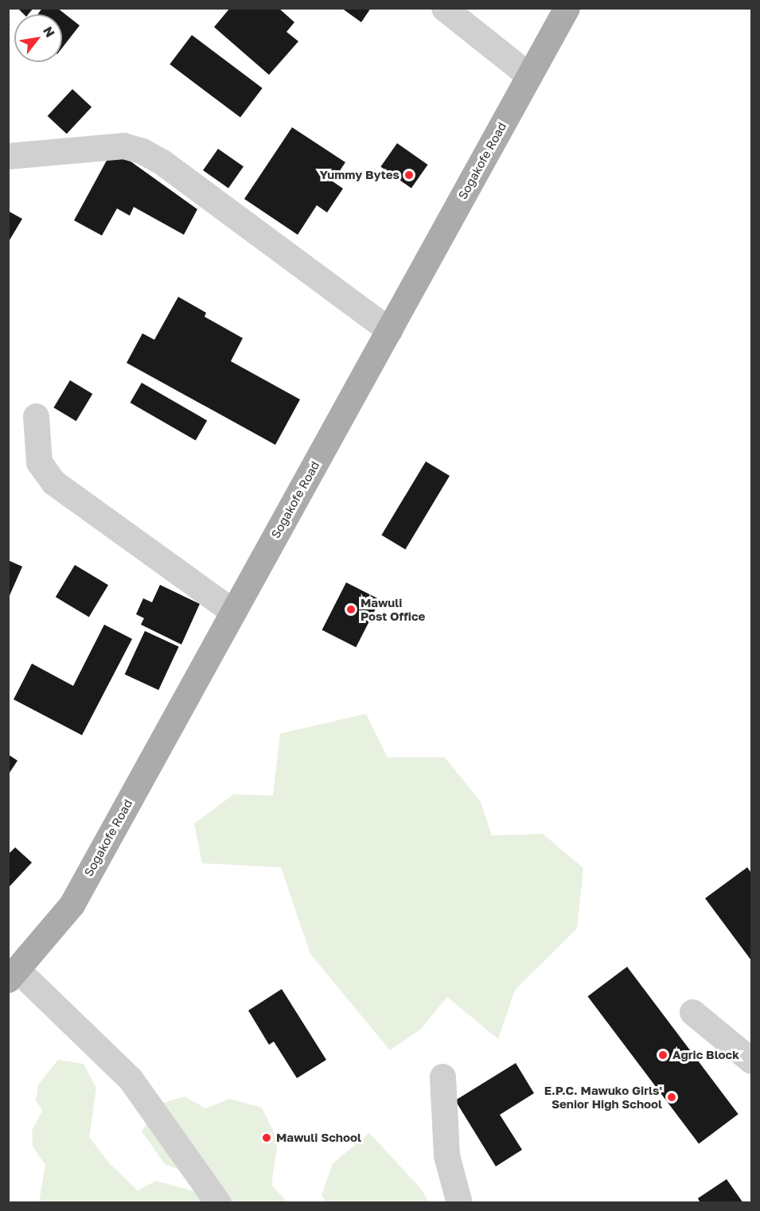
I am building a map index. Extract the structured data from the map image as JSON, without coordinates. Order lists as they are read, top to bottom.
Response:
{
  "streets": {
    "main road": ["Sogakofe Road"]
  },
  "places": [
    "Yummy Bytes",
    "Mawuli Post Office",
    "Agric Block",
    "E.P.C. Mawuko Girls' Senior High School",
    "Mawuli School"
  ],
  "north": "top right"
}
